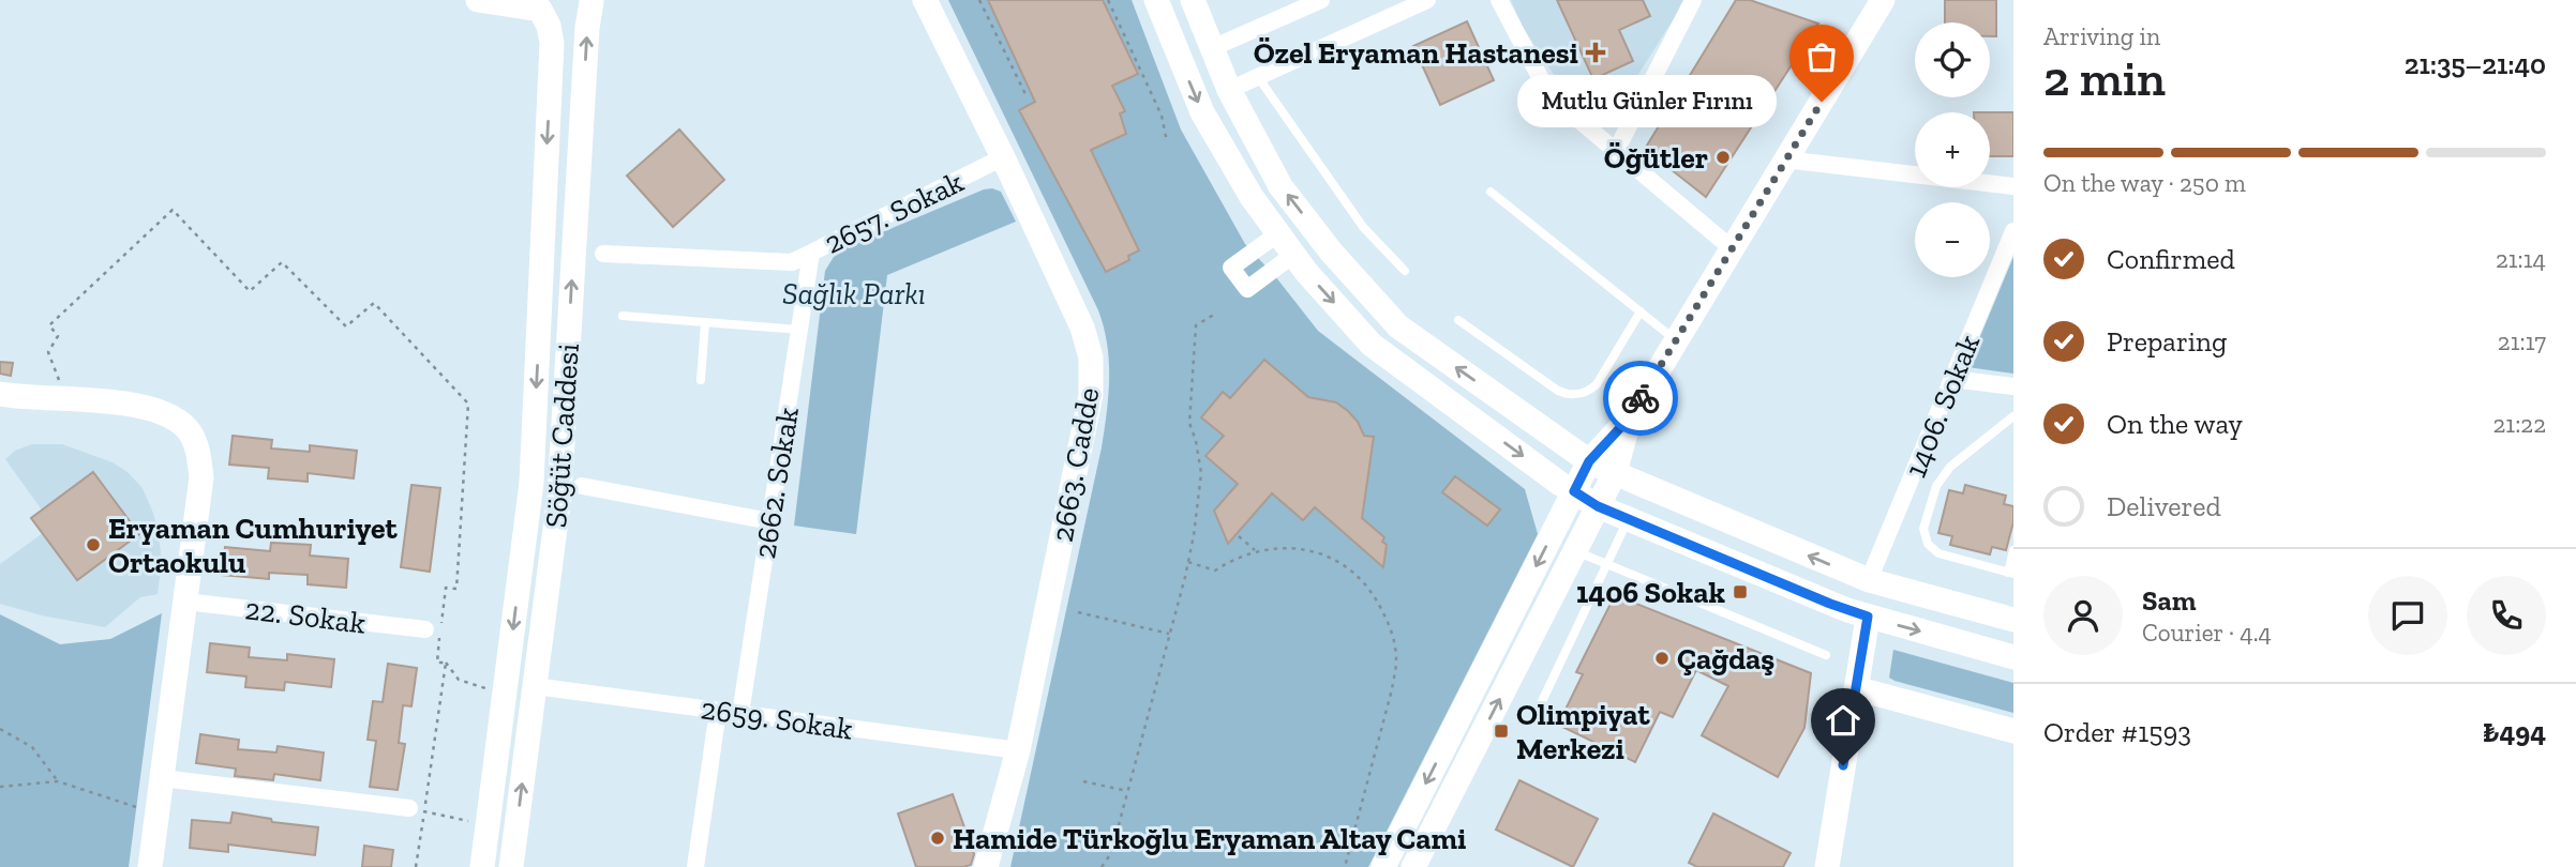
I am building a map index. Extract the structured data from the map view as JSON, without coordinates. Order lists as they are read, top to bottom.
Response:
{
  "streets": {
    "main road": ["Söğüt Caddesi", "2663. Cadde"],
    "street": [
      "2657. Sokak",
      "1406. Sokak",
      "2662. Sokak",
      "22. Sokak",
      "2659. Sokak"
    ]
  },
  "crossings": [
    ["2657. Sokak", "2663. Cadde"],
    ["2657. Sokak", "2662. Sokak"],
    ["Söğüt Caddesi", "2659. Sokak"],
    ["2663. Cadde", "2659. Sokak"],
    ["2662. Sokak", "2659. Sokak"]
  ],
  "parks": ["Sağlık Parkı"],
  "places": {
    "health": ["Özel Eryaman Hastanesi"],
    "other": [
      "Mutlu Günler Fırını",
      "Öğütler",
      "Eryaman Cumhuriyet Ortaokulu",
      "Çağdaş",
      "Hamide Türkoğlu Eryaman Altay Cami"
    ],
    "transit": ["1406 Sokak", "Olimpiyat Merkezi"]
  },
  "page": {
    "heading": ["2 min", "Arriving in", "21:35–21:40"],
    "panel": [
      "Sam",
      "Courier · 4.4",
      "Order #1593",
      "₺494"
    ],
    "map_buttons": ["+", "−"],
    "bubble": "Mutlu Günler Fırını",
    "bar": "On the way · 250 m",
    "list": [
      ["Confirmed", "21:14"],
      ["Preparing", "21:17"],
      ["On the way", "21:22"],
      "Delivered"
    ]
  }
}
